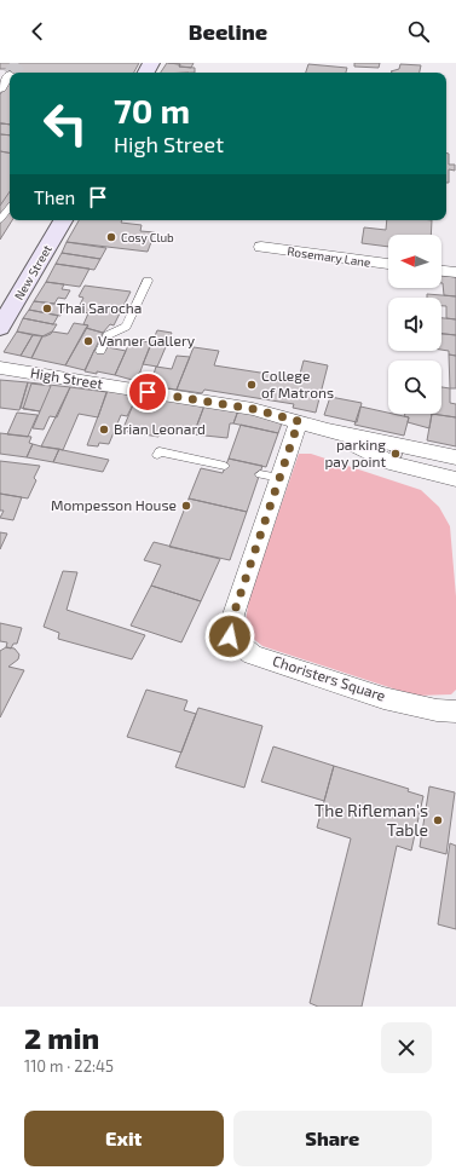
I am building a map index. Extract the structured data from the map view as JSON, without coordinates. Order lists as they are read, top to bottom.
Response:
{
  "streets": {
    "street": [
      "Rosemary Lane",
      "New Street",
      "High Street",
      "Choristers Square"
    ]
  },
  "crossings": [
    ["High Street", "Choristers Square"]
  ],
  "places": [
    "Cosy Club",
    "Thai Sarocha",
    "Vanner Gallery",
    "College of Matrons",
    "Brian Leonard",
    "parking pay point",
    "Mompesson House",
    "The Rifleman's Table"
  ],
  "north": "left",
  "page": {
    "header": "Beeline",
    "turn": ["70 m", "High Street"],
    "then": "Then",
    "heading": ["2 min", "110 m · 22:45"],
    "buttons": ["Exit", "Share"]
  }
}
